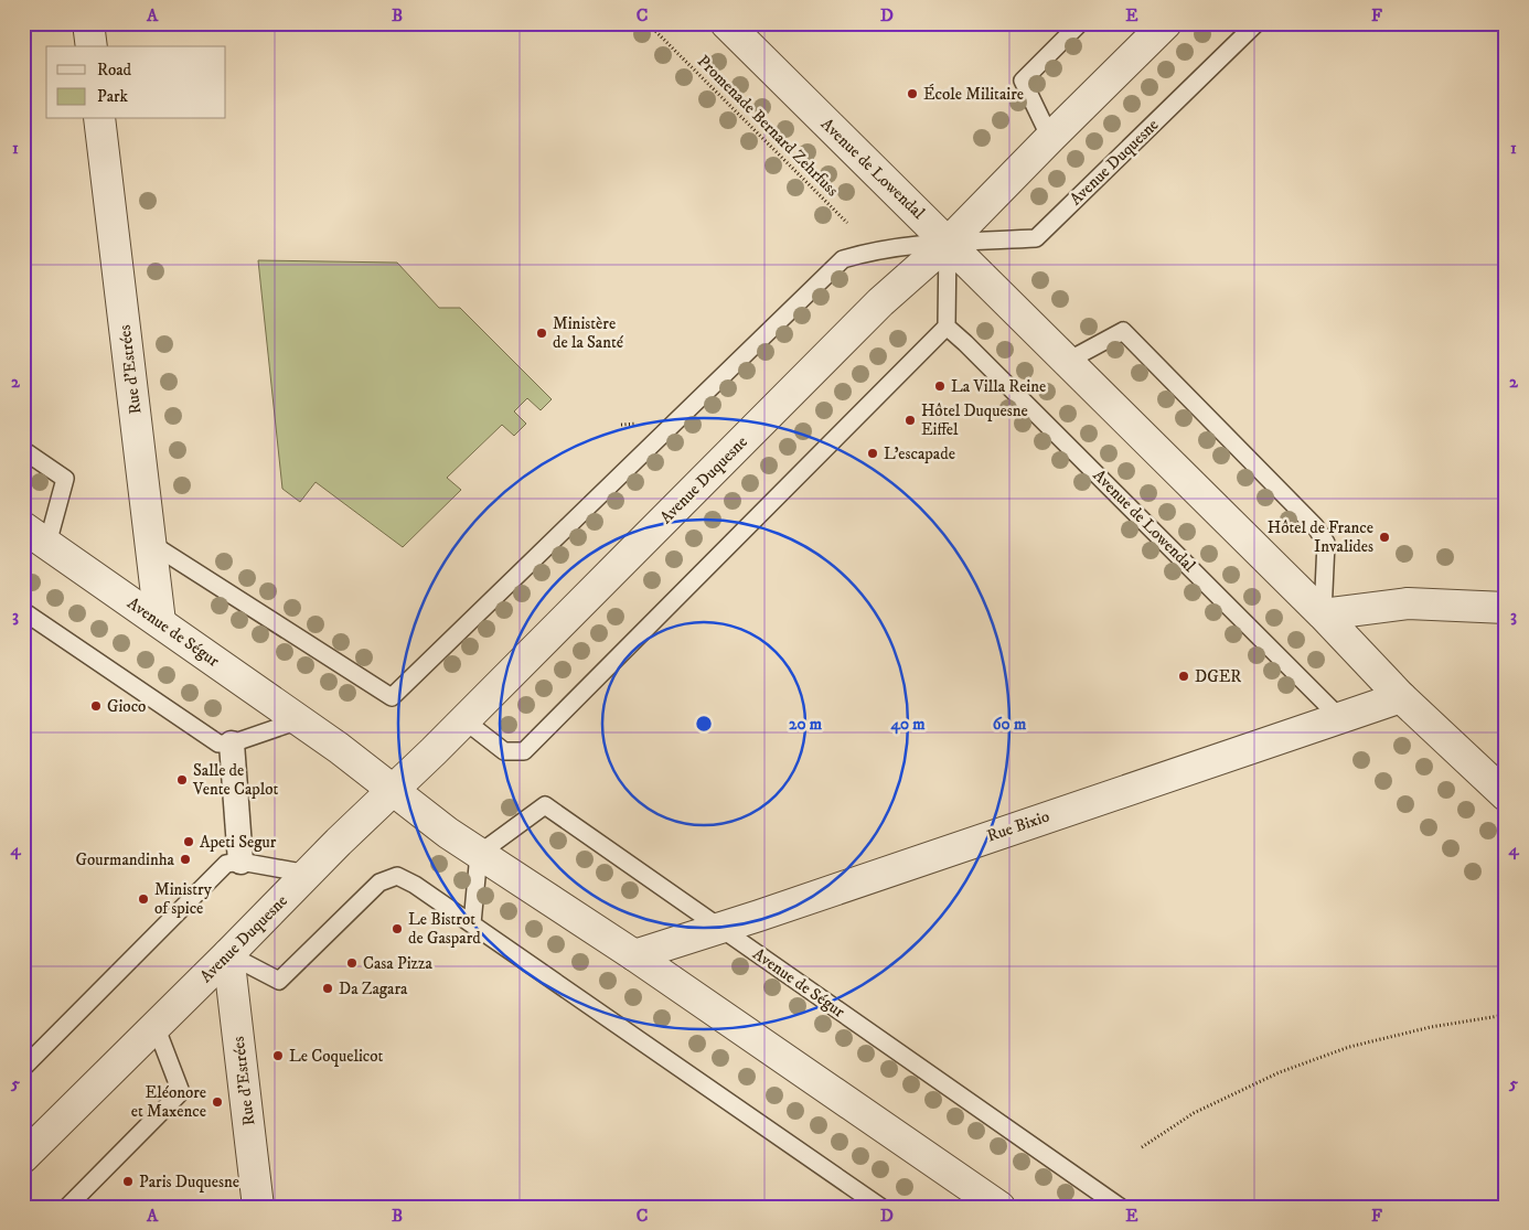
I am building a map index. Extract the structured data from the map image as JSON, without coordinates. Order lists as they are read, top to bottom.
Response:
{
  "streets": {
    "street": [
      "Avenue Duquesne",
      "Avenue de Lowendal",
      "Rue d'Estrées",
      "Avenue de Ségur",
      "Rue Bixio"
    ],
    "path": ["Promenade Bernard Zehrfuss"]
  },
  "crossings": [
    ["Avenue Duquesne", "Avenue de Lowendal"],
    ["Avenue Duquesne", "Rue d'Estrées"],
    ["Avenue Duquesne", "Avenue de Ségur"],
    ["Avenue de Lowendal", "Rue Bixio"],
    ["Rue d'Estrées", "Avenue de Ségur"],
    ["Avenue de Ségur", "Rue Bixio"]
  ],
  "places": [
    "École Militaire",
    "Ministère de la Santé",
    "La Villa Reine",
    "Hôtel Duquesne Eiffel",
    "L'escapade",
    "Hôtel de France Invalides",
    "DGER",
    "Gioco",
    "Salle de Vente Caplot",
    "Apeti Segur",
    "Gourmandinha",
    "Ministry of spice",
    "Le Bistrot de Gaspard",
    "Casa Pizza",
    "Da Zagara",
    "Le Coquelicot",
    "Eléonore et Maxence",
    "Paris Duquesne"
  ],
  "legend": ["Road", "Park"],
  "grid": {
    "columns": [
      "A",
      "B",
      "C",
      "D",
      "E",
      "F"
    ],
    "rows": [
      "1",
      "2",
      "3",
      "4",
      "5"
    ]
  },
  "rings": ["20 m", "40 m", "60 m"]
}
